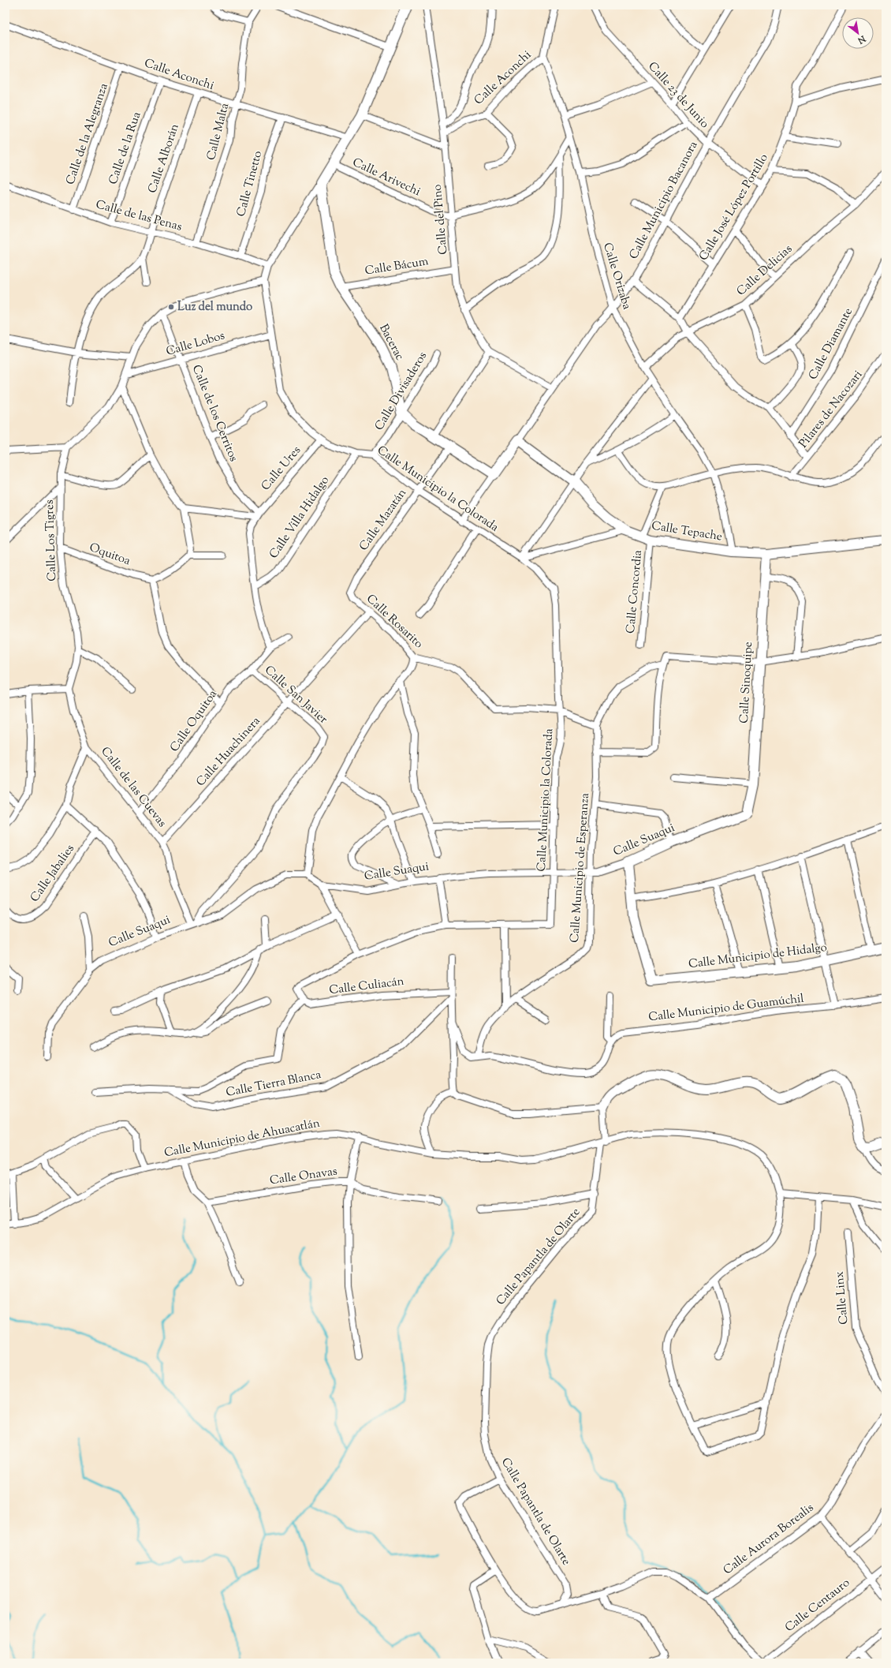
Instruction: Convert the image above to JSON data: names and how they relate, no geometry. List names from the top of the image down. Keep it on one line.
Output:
{"streets":{"street":["Calle Aconchi","Calle 23 de Junio","Calle Malta","Calle de la Alegranza","Calle de la Rua","Calle Alborán","Calle Arivechi","Calle Tinetto","Calle Municipio Bacanora","Calle José López Portillo","Calle de las Penas","Calle del Pino","Calle Bácum","Calle Delicias","Calle Orizaba","Bacerac","Calle Lobos","Calle Diamante","Calle Divisaderos","Pilares de Nacozari","Calle de los Cerritos","Calle Ures","Calle Municipio la Colorada","Calle Villa Hidalgo","Calle Mazatán","Calle Tepache","Calle Los Tigres","Oquitoa","Calle Concordia","Calle Rosarito","Calle Sinoquipe","Calle San Javier","Calle Oquitoa","Calle Huachinera","Calle de las Cuevas","Calle Suaqui","Calle Municipio de Esperanza","Calle Jabalies","Calle Municipio de Hidalgo","Calle Culiacán","Calle Municipio de Guamúchil","Calle Tierra Blanca","Calle Municipio de Ahuacatlán","Calle Onavas","Calle Papantla de Olarte","Calle Linx","Calle Aurora Borealis","Calle Centauro"]},"crossings":[["Calle Aconchi","Calle Malta"],["Calle Aconchi","Calle de la Alegranza"],["Calle Aconchi","Calle de la Rua"],["Calle Aconchi","Calle Alborán"],["Calle Aconchi","Calle Tinetto"],["Calle Aconchi","Calle del Pino"],["Calle Aconchi","Calle Orizaba"],["Calle 23 de Junio","Calle Municipio Bacanora"],["Calle 23 de Junio","Calle José López Portillo"],["Calle Malta","Calle de las Penas"],["Calle de la Alegranza","Calle de las Penas"],["Calle de la Rua","Calle de las Penas"],["Calle Alborán","Calle de las Penas"],["Calle Arivechi","Calle del Pino"],["Calle Arivechi","Calle Orizaba"],["Calle Tinetto","Calle de las Penas"],["Calle Municipio Bacanora","Calle del Pino"],["Calle Municipio Bacanora","Calle Orizaba"],["Calle Municipio Bacanora","Calle Tepache"],["Calle de las Penas","Calle Municipio la Colorada"],["Calle del Pino","Calle Bácum"],["Calle Bácum","Bacerac"],["Calle Delicias","Calle Orizaba"],["Calle Orizaba","Calle Tepache"],["Bacerac","Calle Divisaderos"],["Bacerac","Calle Municipio la Colorada"],["Calle Lobos","Calle de los Cerritos"],["Calle Lobos","Calle Municipio la Colorada"],["Calle Divisaderos","Calle Municipio la Colorada"],["Calle de los Cerritos","Calle Ures"],["Calle Ures","Calle Municipio la Colorada"],["Calle Municipio la Colorada","Calle Villa Hidalgo"],["Calle Municipio la Colorada","Calle Mazatán"],["Calle Municipio la Colorada","Calle Rosarito"],["Calle Municipio la Colorada","Calle Suaqui"],["Calle Mazatán","Calle Rosarito"],["Calle Tepache","Calle Concordia"],["Calle Tepache","Calle Sinoquipe"],["Calle Los Tigres","Oquitoa"],["Calle Los Tigres","Calle de las Cuevas"],["Calle Rosarito","Calle Huachinera"],["Calle Rosarito","Calle Municipio de Esperanza"],["Calle Sinoquipe","Calle Suaqui"],["Calle San Javier","Calle Oquitoa"],["Calle San Javier","Calle Huachinera"],["Calle San Javier","Calle Suaqui"],["Calle Oquitoa","Calle de las Cuevas"],["Calle Huachinera","Calle de las Cuevas"],["Calle Suaqui","Calle Municipio de Esperanza"],["Calle Culiacán","Calle Tierra Blanca"],["Calle Municipio de Ahuacatlán","Calle Papantla de Olarte"]],"places":["Luz del mundo"],"north":"bottom right"}
